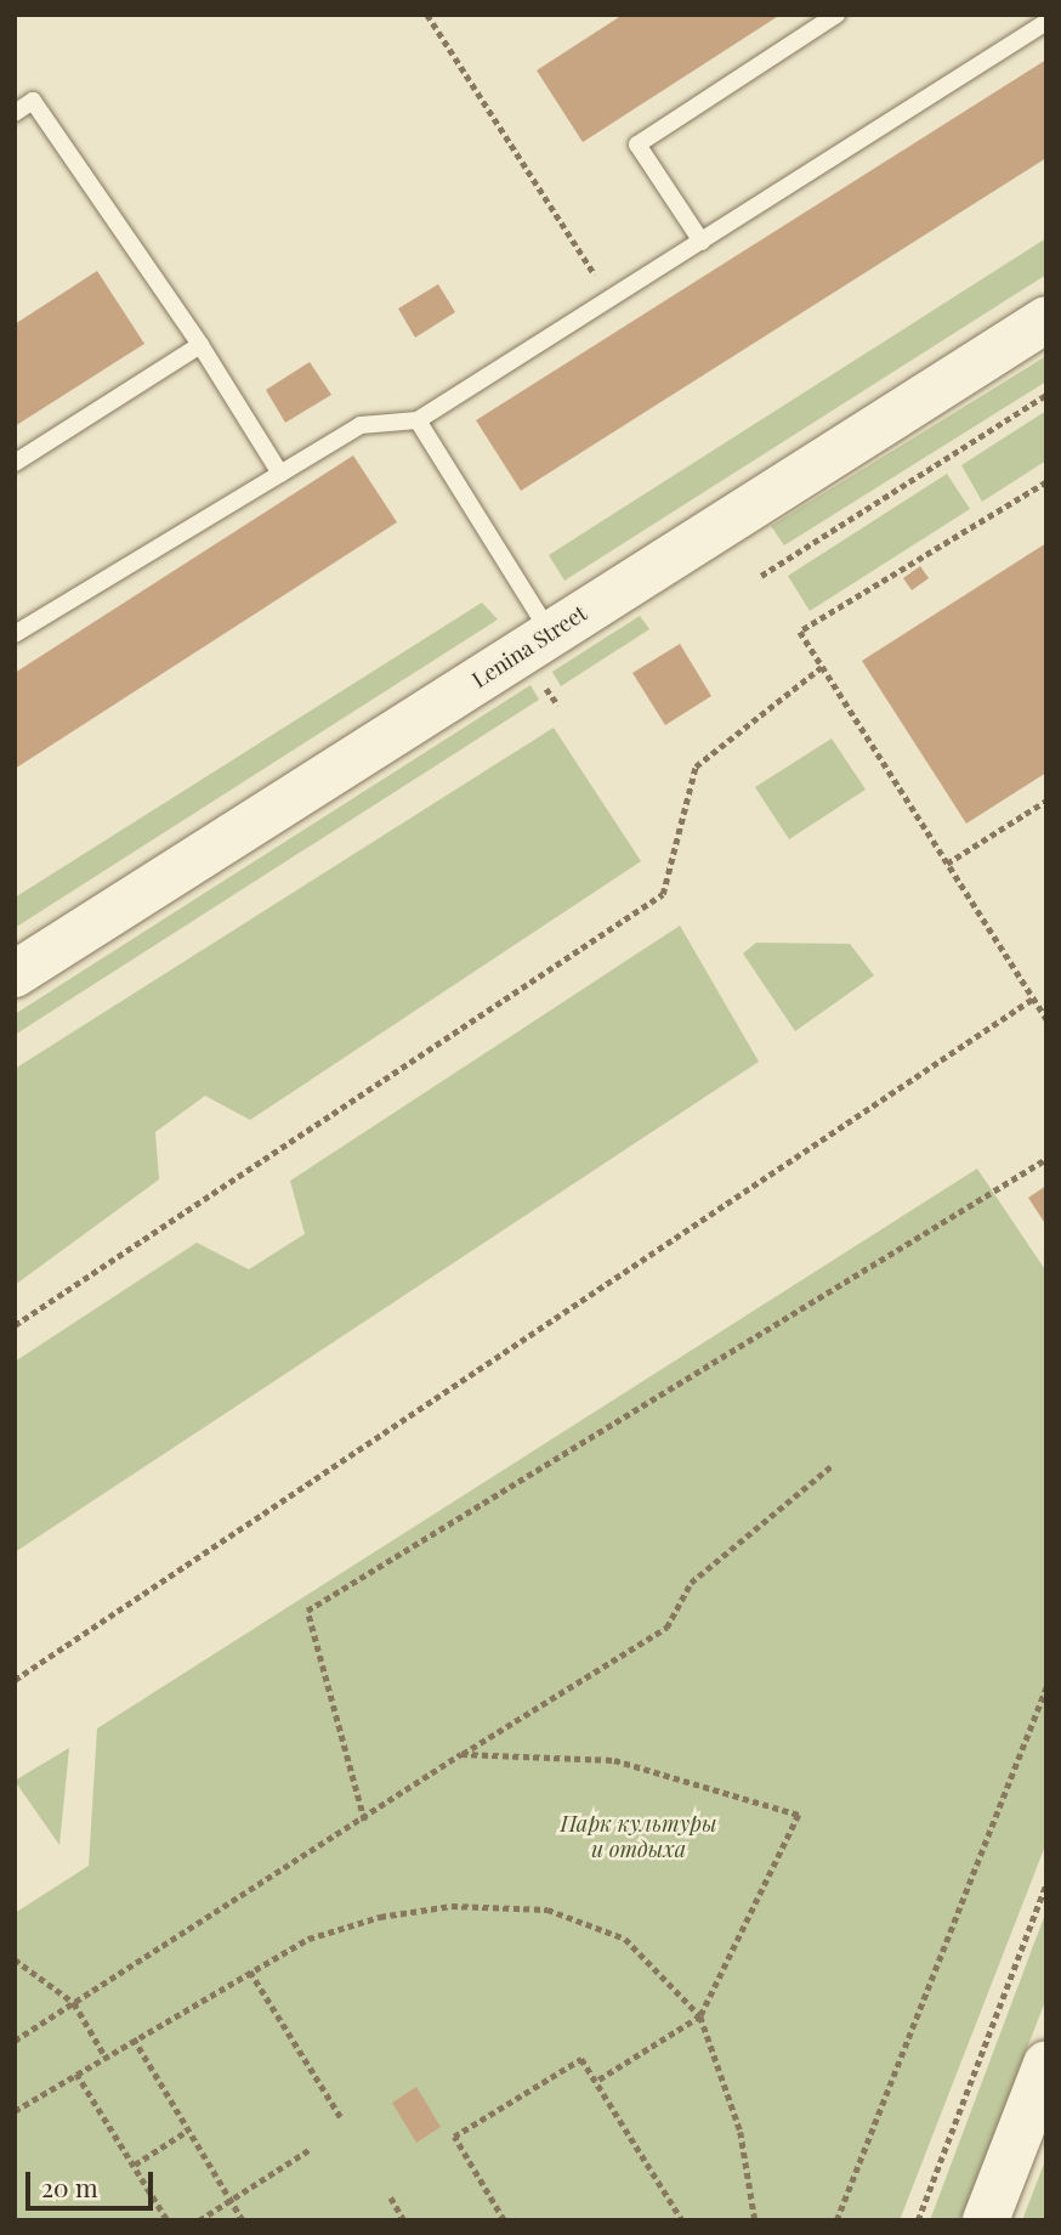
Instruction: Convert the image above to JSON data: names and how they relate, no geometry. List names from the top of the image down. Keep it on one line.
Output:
{"streets":{"street":["Lenina Street"]},"parks":["Парк культуры и отдыха"],"scale_bar":"20 m"}
